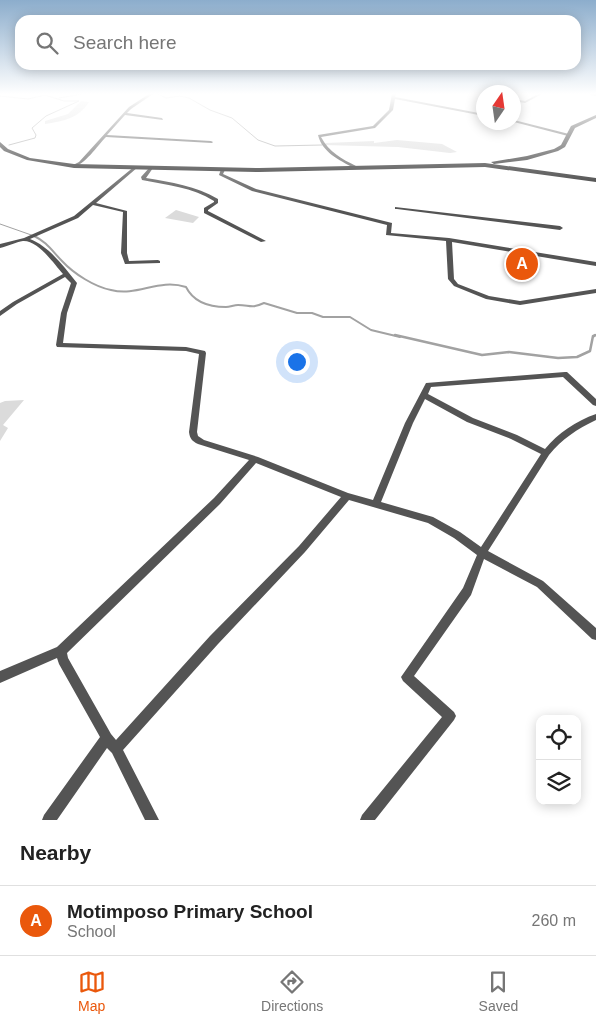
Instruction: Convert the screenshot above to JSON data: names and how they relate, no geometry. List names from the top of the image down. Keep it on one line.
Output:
{"north":"top","page":{"search":"Search here","pins":"A","heading":"Nearby","list":[{"mark":"A","name":"Motimposo Primary School","note":"School","value":"260 m"}],"nav":["Map","Directions","Saved"]}}
